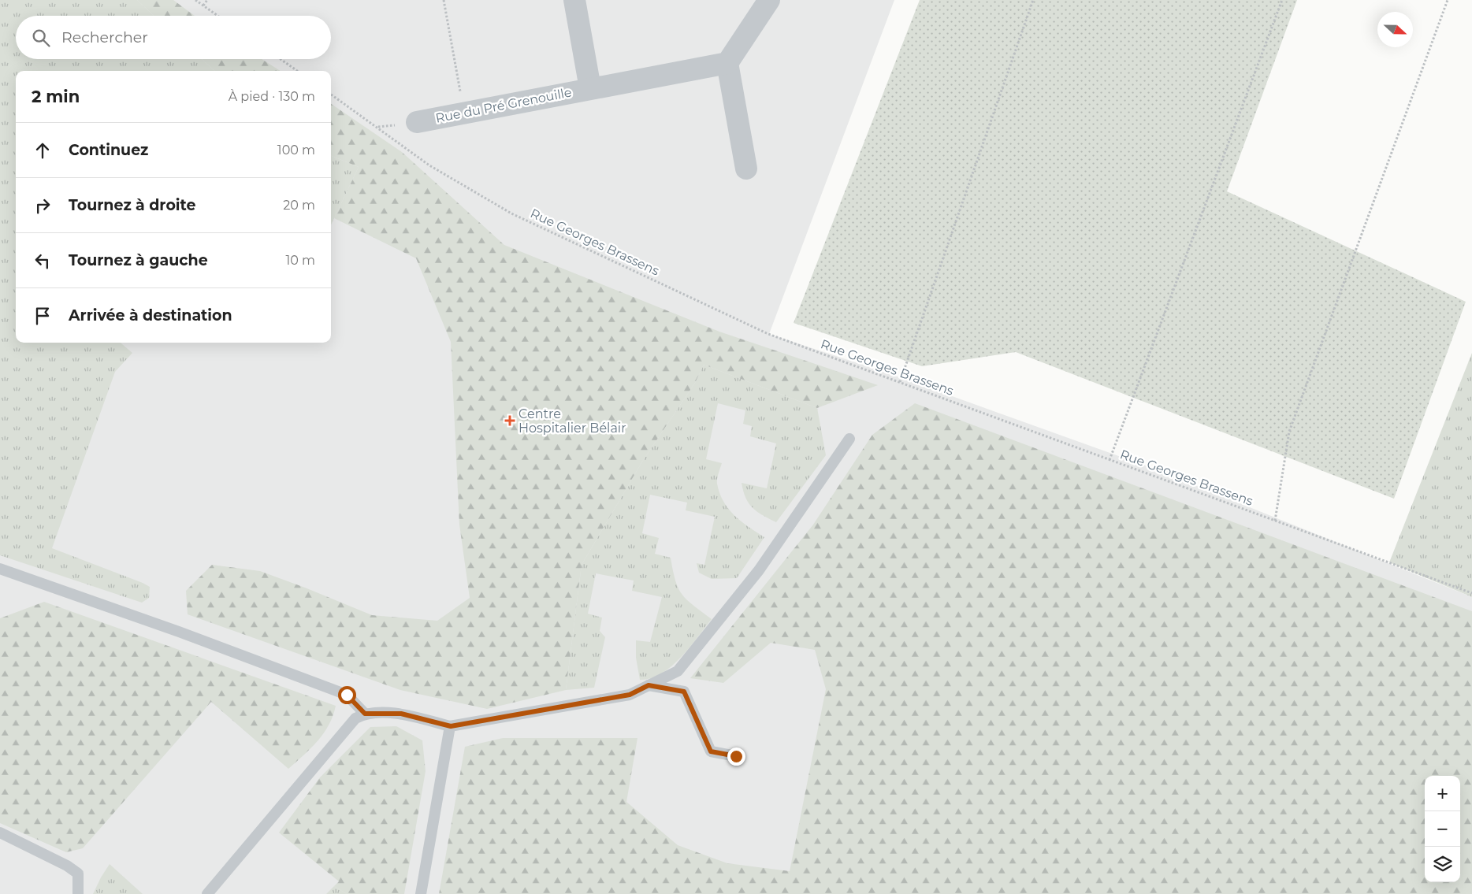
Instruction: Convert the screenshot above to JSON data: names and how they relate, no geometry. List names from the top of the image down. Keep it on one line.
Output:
{"streets":{"street":["Rue du Pré Grenouille"],"path":["Rue Georges Brassens"]},"places":{"health":["Centre Hospitalier Bélair"]},"north":"right","page":{"search":"Rechercher","heading":["2 min","À pied · 130 m"],"list":[["Continuez","100 m"],["Tournez à droite","20 m"],["Tournez à gauche","10 m"],"Arrivée à destination"],"map_buttons":["+","−"]}}
